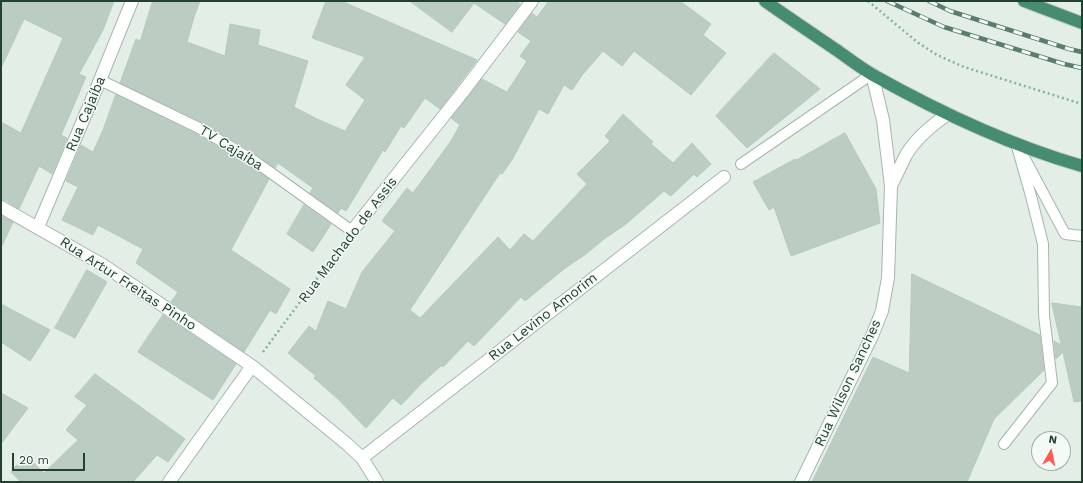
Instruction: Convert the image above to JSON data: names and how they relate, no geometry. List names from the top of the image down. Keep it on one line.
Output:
{"streets":{"street":["Rua Cajaíba","Rua Machado de Assis","Rua Artur Freitas Pinho","Rua Levino Amorim","Rua Wilson Sanches"],"lane":["TV Cajaíba"]},"crossings":[["Rua Cajaíba","TV Cajaíba"],["Rua Cajaíba","Rua Artur Freitas Pinho"],["TV Cajaíba","Rua Machado de Assis"],["Rua Machado de Assis","Rua Artur Freitas Pinho"]],"scale_bar":"20 m","north":"top"}
